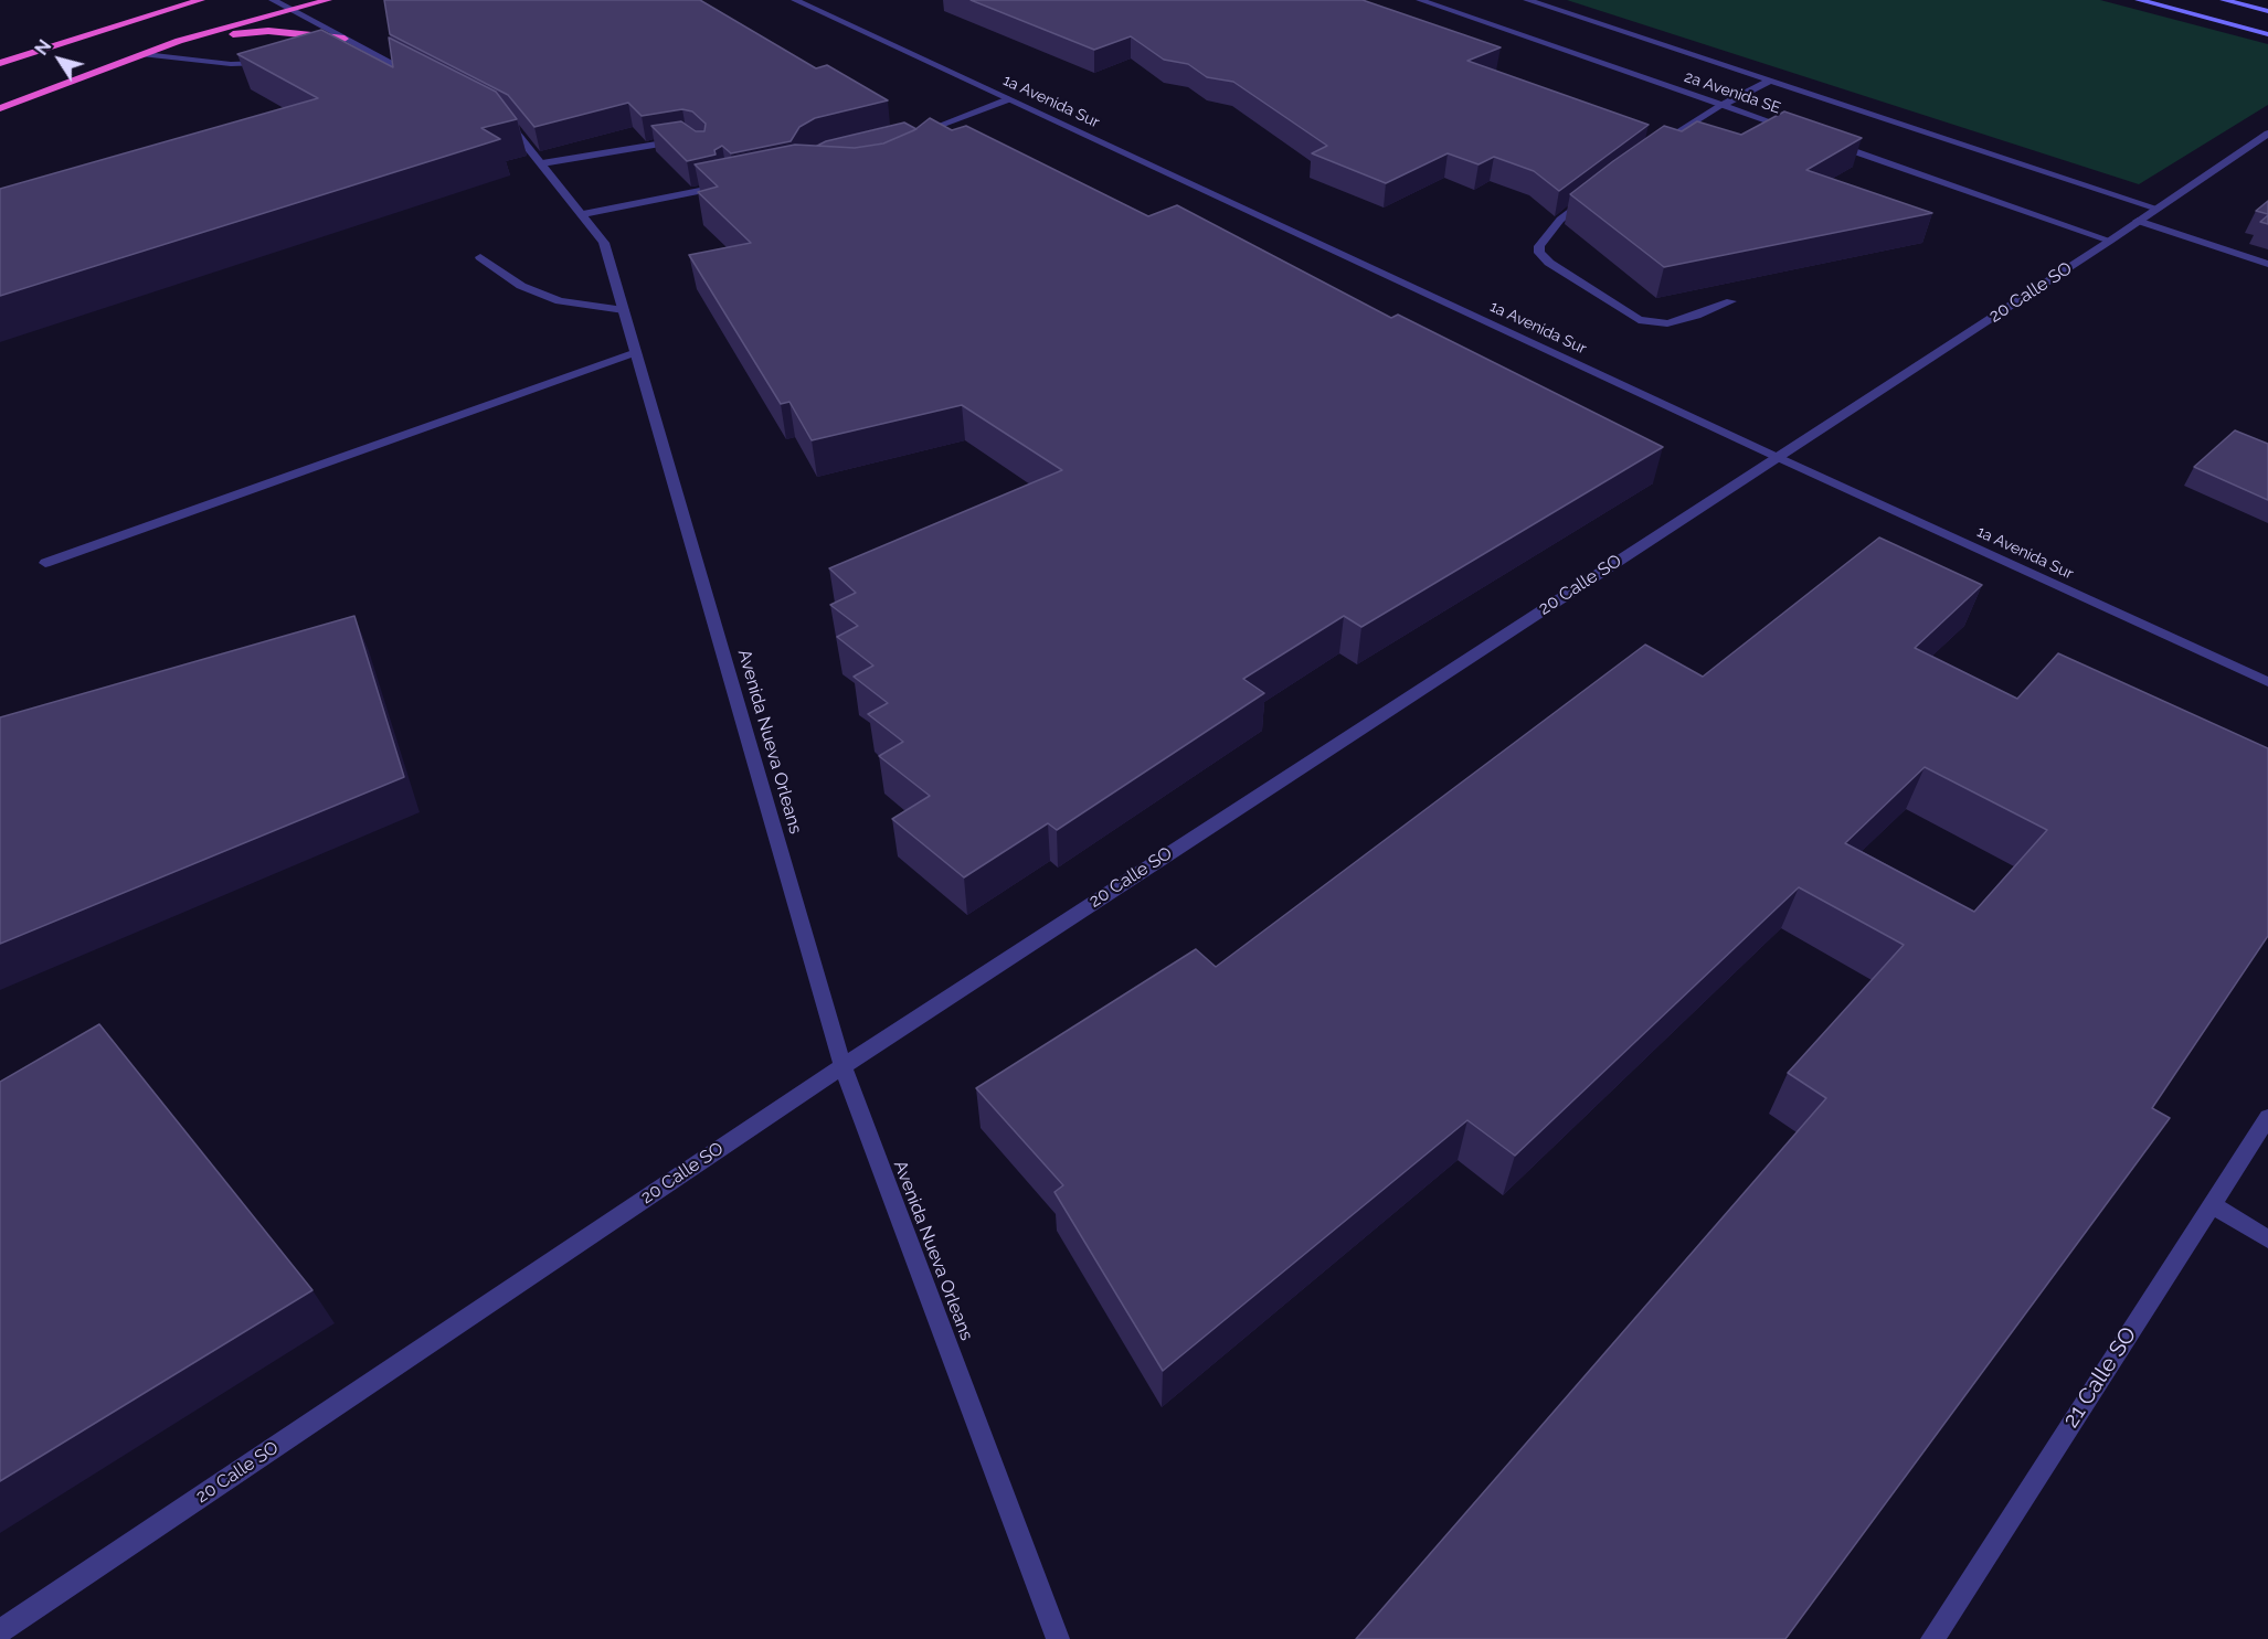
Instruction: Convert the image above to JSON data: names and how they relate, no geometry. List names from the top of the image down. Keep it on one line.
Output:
{"streets":{"street":["2a Avenida SE","1a Avenida Sur","20 Calle SO","Avenida Nueva Orleans","21 Calle SO"]},"crossings":[["2a Avenida SE","20 Calle SO"],["1a Avenida Sur","20 Calle SO"],["20 Calle SO","Avenida Nueva Orleans"]],"north":"top left"}
